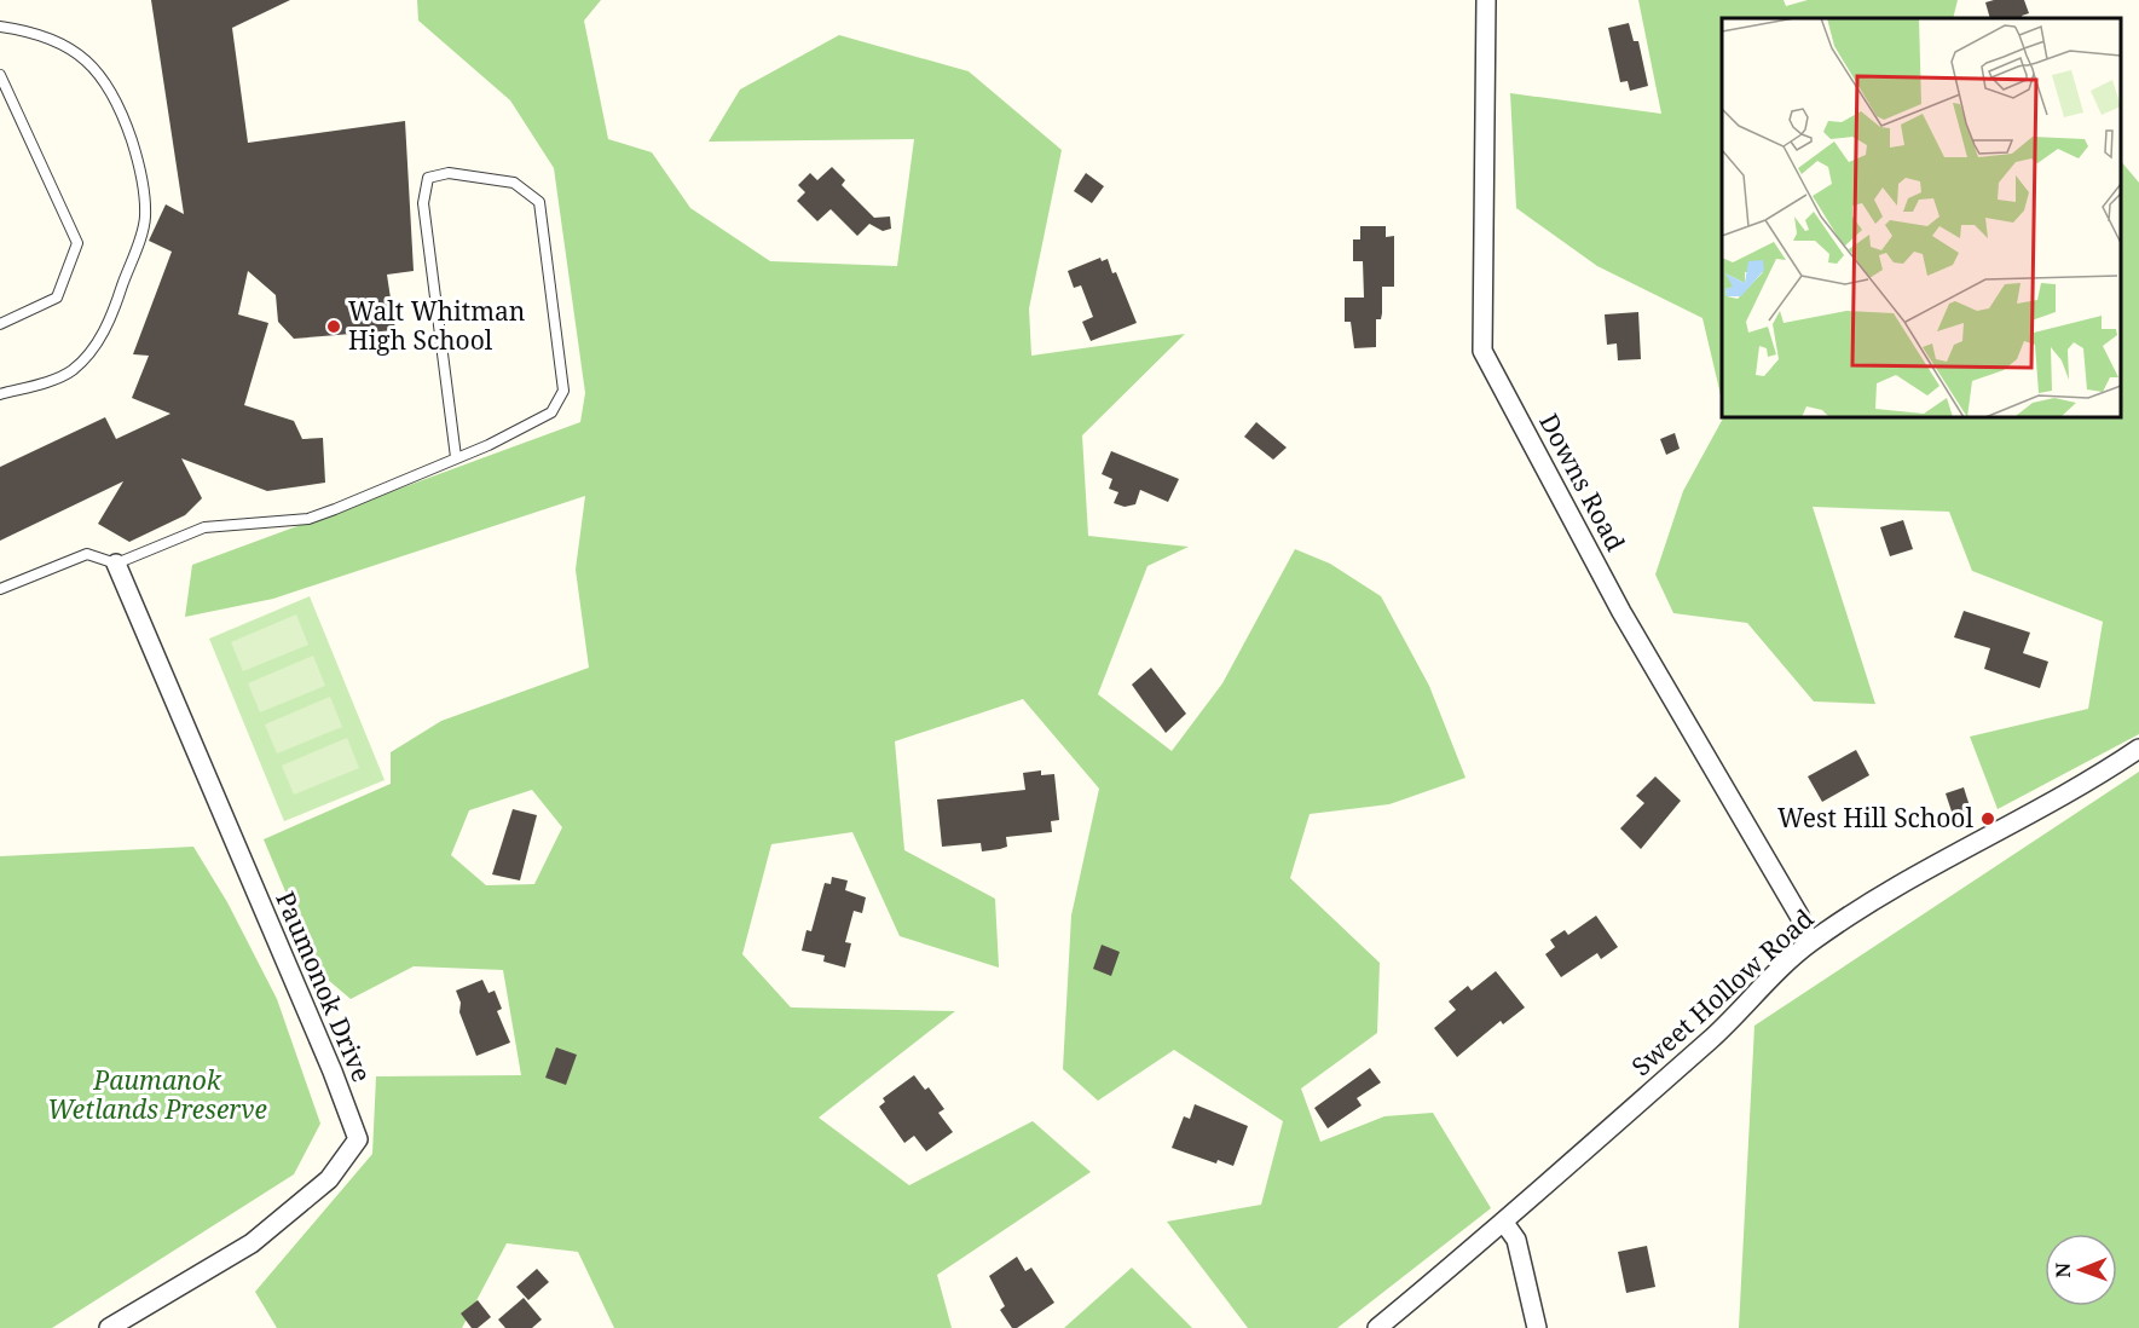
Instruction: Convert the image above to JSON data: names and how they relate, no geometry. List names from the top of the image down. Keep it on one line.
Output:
{"streets":{"street":["Downs Road","Paumonok Drive","Sweet Hollow Road"]},"crossings":[["Downs Road","Sweet Hollow Road"]],"parks":["Paumanok Wetlands Preserve"],"places":["Walt Whitman High School","West Hill School"],"north":"left"}
